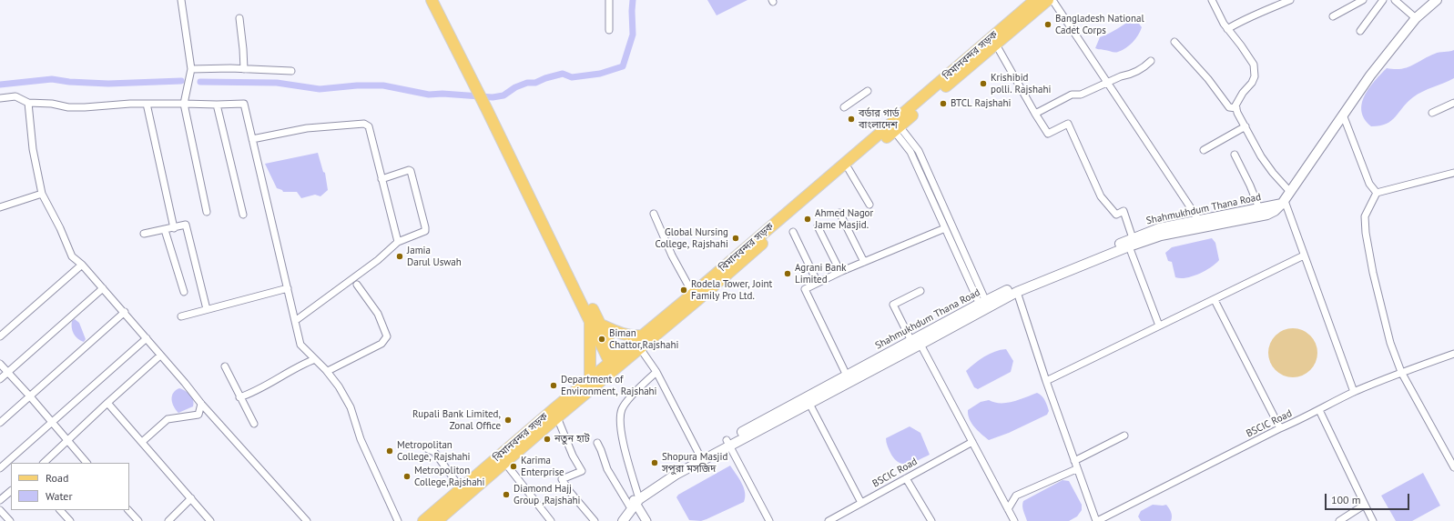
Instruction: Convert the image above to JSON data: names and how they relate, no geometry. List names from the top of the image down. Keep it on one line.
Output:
{"streets":{"main road":["বিমানবন্দর সড়ক","Shahmukhdum Thana Road"],"street":["BSCIC Road"]},"crossings":[["Shahmukhdum Thana Road","BSCIC Road"]],"places":["Bangladesh National Cadet Corps","Krishibid polli. Rajshahi","BTCL Rajshahi","বর্ডার গার্ড বাংলাদেশ","Ahmed Nagor Jame Masjid.","Global Nursing College, Rajshahi","Jamia Darul Uswah","Agrani Bank Limited","Rodela Tower, Joint Family Pro Ltd.","Biman Chattor,Rajshahi","Department of Environment, Rajshahi","Rupali Bank Limited, Zonal Office","নতুন হাট","Metropolitan College, Rajshahi","Shopura Masjid সপুরা মসজিদ","Karima Enterprise","Metropoliton College,Rajshahi","Diamond Hajj Group ,Rajshahi"],"legend":["Road","Water"],"scale_bar":"100 m"}
